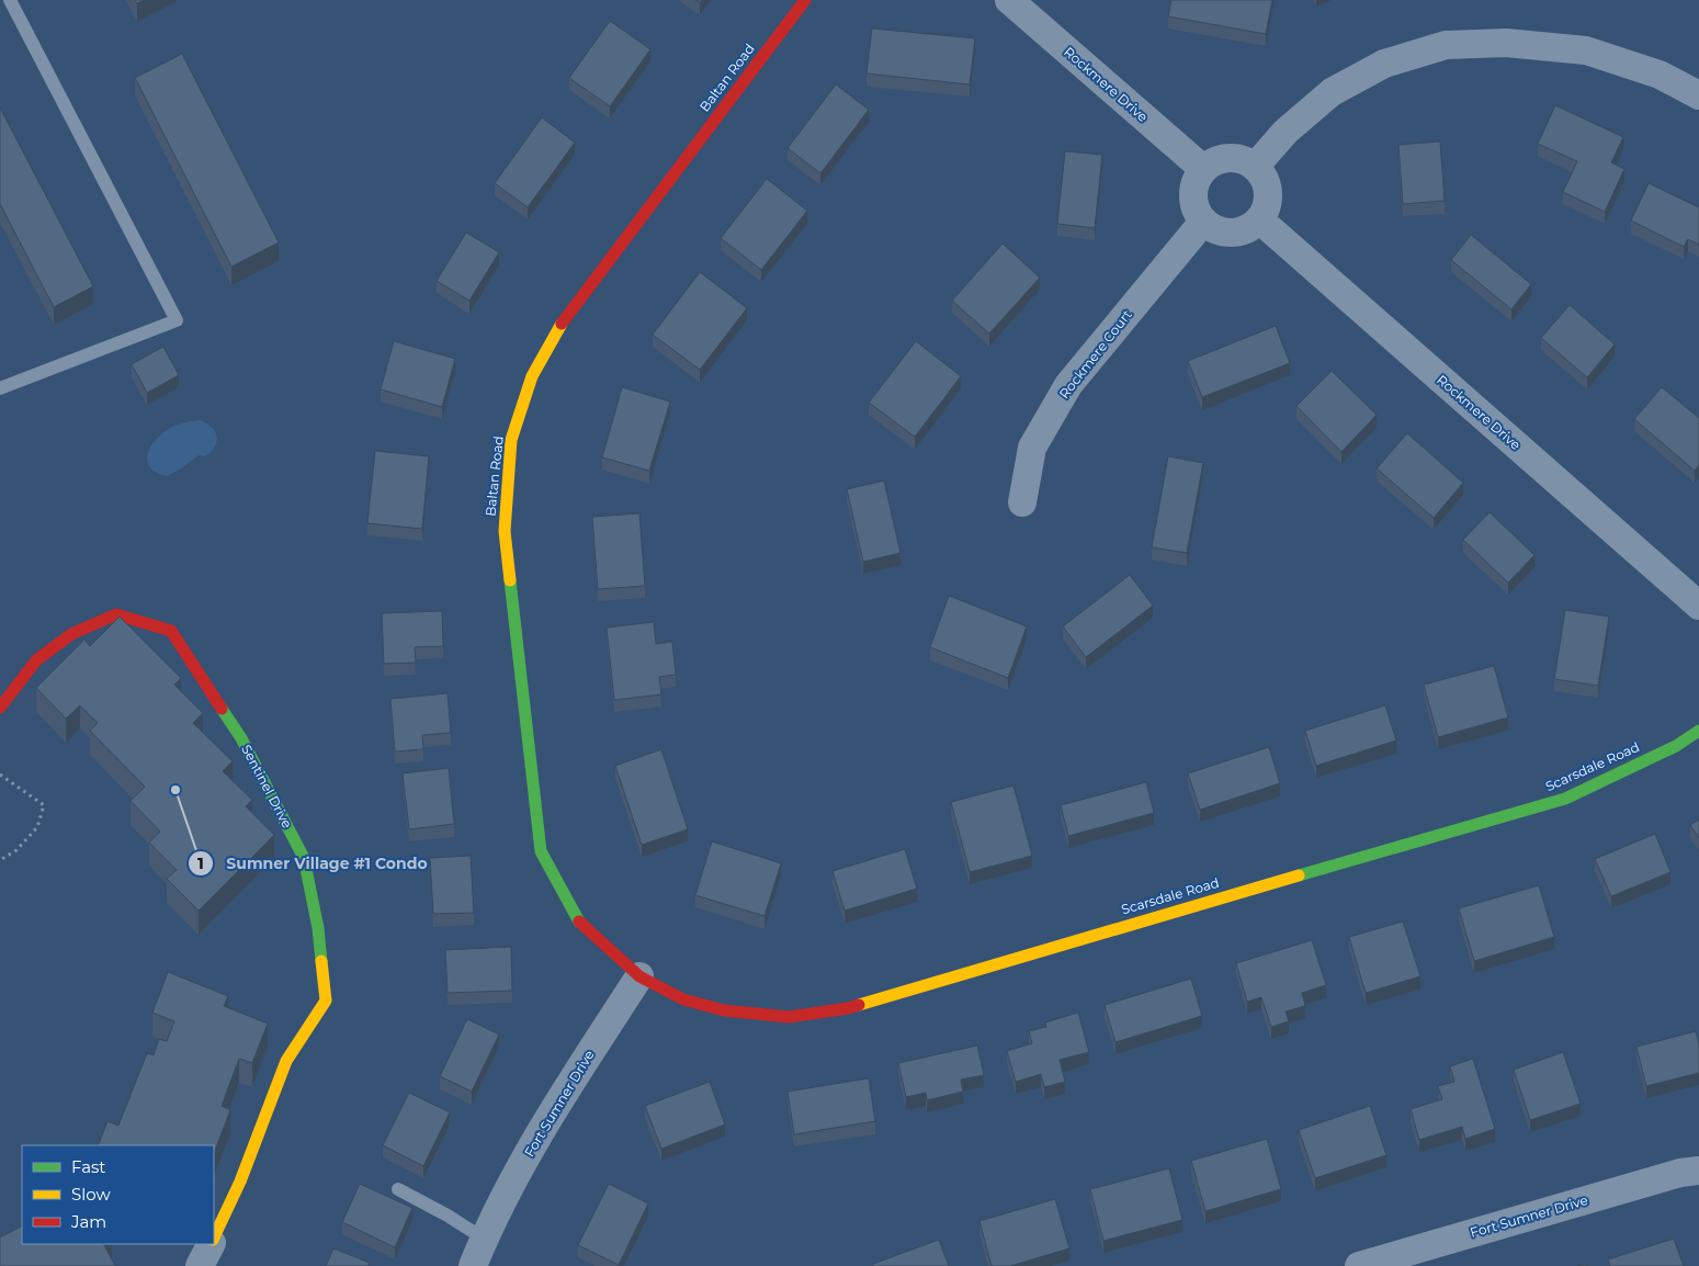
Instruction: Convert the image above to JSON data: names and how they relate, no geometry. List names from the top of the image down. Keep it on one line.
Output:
{"streets":{"street":["Baltan Road","Rockmere Drive","Rockmere Court","Scarsdale Road","Sentinel Drive","Fort Sumner Drive"]},"crossings":[["Baltan Road","Scarsdale Road"],["Baltan Road","Fort Sumner Drive"],["Rockmere Drive","Rockmere Court"],["Scarsdale Road","Fort Sumner Drive"]],"places":["Sumner Village #1 Condo"],"legend":["Fast","Slow","Jam"]}
